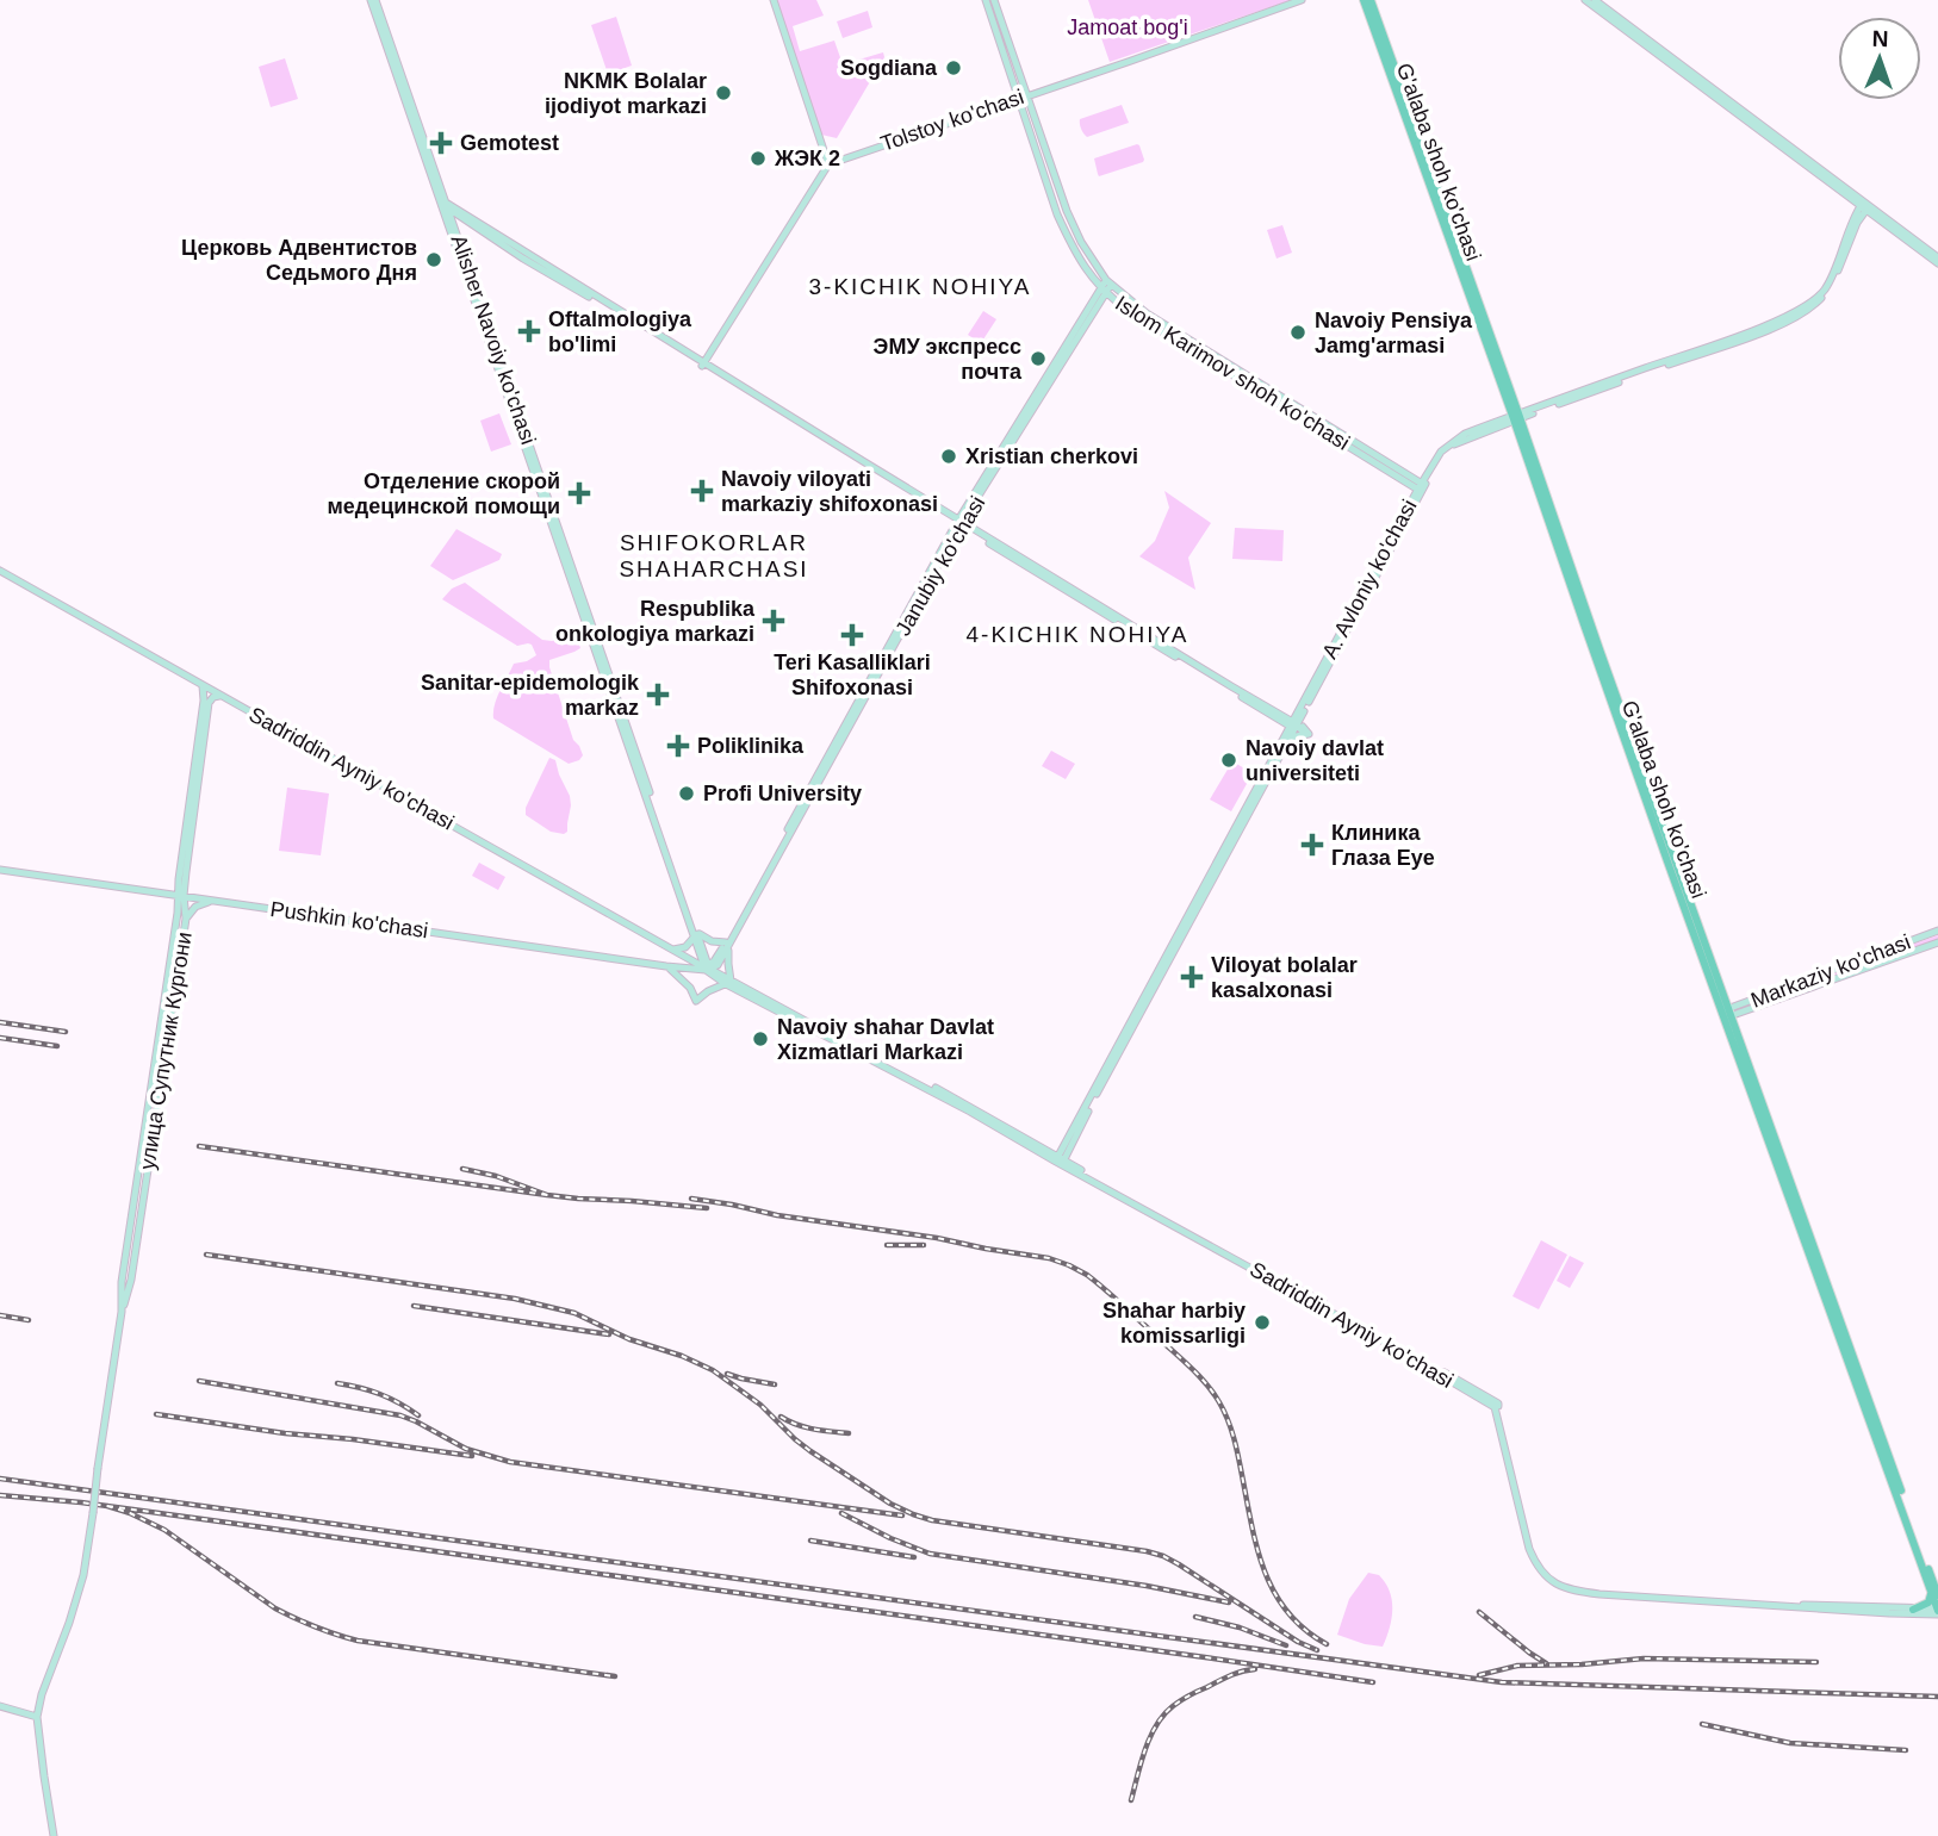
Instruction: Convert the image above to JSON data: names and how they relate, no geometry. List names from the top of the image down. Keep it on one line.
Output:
{"streets":{"main road":["Tolstoy ko'chasi","G'alaba shoh ko'chasi","Alisher Navoiy ko'chasi","Islom Karimov shoh ko'chasi","Janubiy ko'chasi","A. Avloniy ko'chasi","Sadriddin Ayniy ko'chasi","Pushkin ko'chasi","Markaziy ko'chasi","улица Супутник Кургони"]},"crossings":[["Tolstoy ko'chasi","Islom Karimov shoh ko'chasi"],["G'alaba shoh ko'chasi","A. Avloniy ko'chasi"],["G'alaba shoh ko'chasi","Markaziy ko'chasi"],["Alisher Navoiy ko'chasi","Janubiy ko'chasi"],["Alisher Navoiy ko'chasi","Sadriddin Ayniy ko'chasi"],["Alisher Navoiy ko'chasi","Pushkin ko'chasi"],["Islom Karimov shoh ko'chasi","Janubiy ko'chasi"],["Islom Karimov shoh ko'chasi","A. Avloniy ko'chasi"],["Janubiy ko'chasi","Sadriddin Ayniy ko'chasi"],["Janubiy ko'chasi","Pushkin ko'chasi"],["A. Avloniy ko'chasi","Sadriddin Ayniy ko'chasi"],["Sadriddin Ayniy ko'chasi","Pushkin ko'chasi"],["Pushkin ko'chasi","улица Супутник Кургони"]],"districts":["3-KICHIK NOHIYA","SHIFOKORLAR SHAHARCHASI","4-KICHIK NOHIYA"],"parks":["Jamoat bog'i"],"places":{"other":["Sogdiana","NKMK Bolalar ijodiyot markazi","ЖЭК 2","Церковь Адвентистов Седьмого Дня","Navoiy Pensiya Jamg'armasi","ЭМУ экспресс почта","Xristian cherkovi","Navoiy davlat universiteti","Profi University","Navoiy shahar Davlat Xizmatlari Markazi","Shahar harbiy komissarligi"],"health":["Gemotest","Oftalmologiya bo'limi","Navoiy viloyati markaziy shifoxonasi","Отделение скорой медецинской помощи","Respublika onkologiya markazi","Teri Kasalliklari Shifoxonasi","Sanitar-epidemologik markaz","Poliklinika","Клиника Глаза Eye","Viloyat bolalar kasalxonasi"]},"north":"top"}
